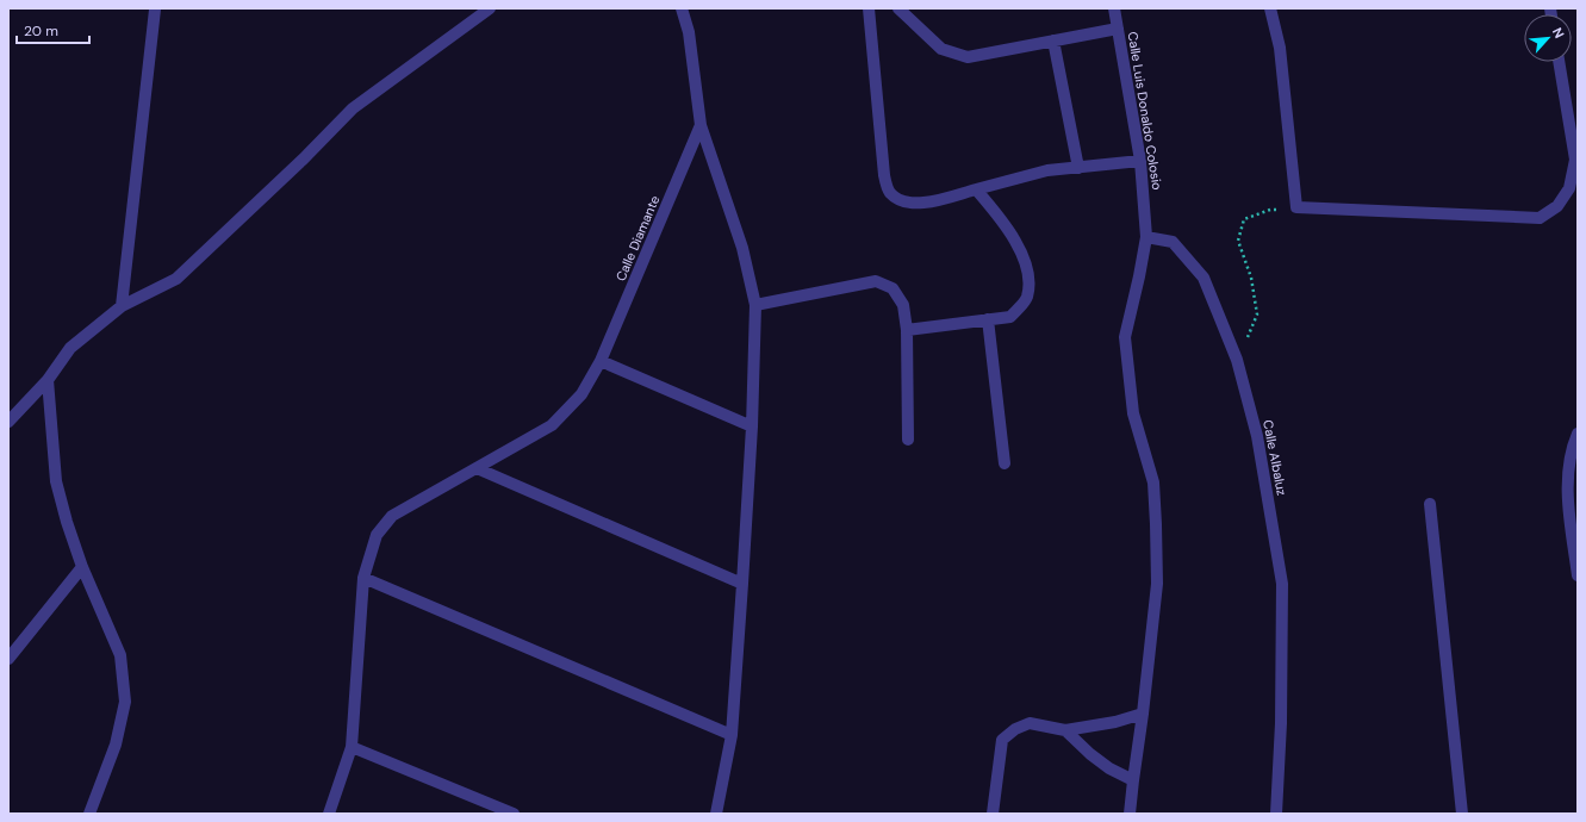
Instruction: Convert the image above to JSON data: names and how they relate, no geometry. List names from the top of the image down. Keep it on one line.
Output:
{"streets":{"street":["Calle Luis Donaldo Colosio","Calle Diamante","Calle Albaluz"]},"crossings":[["Calle Luis Donaldo Colosio","Calle Albaluz"]],"scale_bar":"20 m","north":"top right"}
